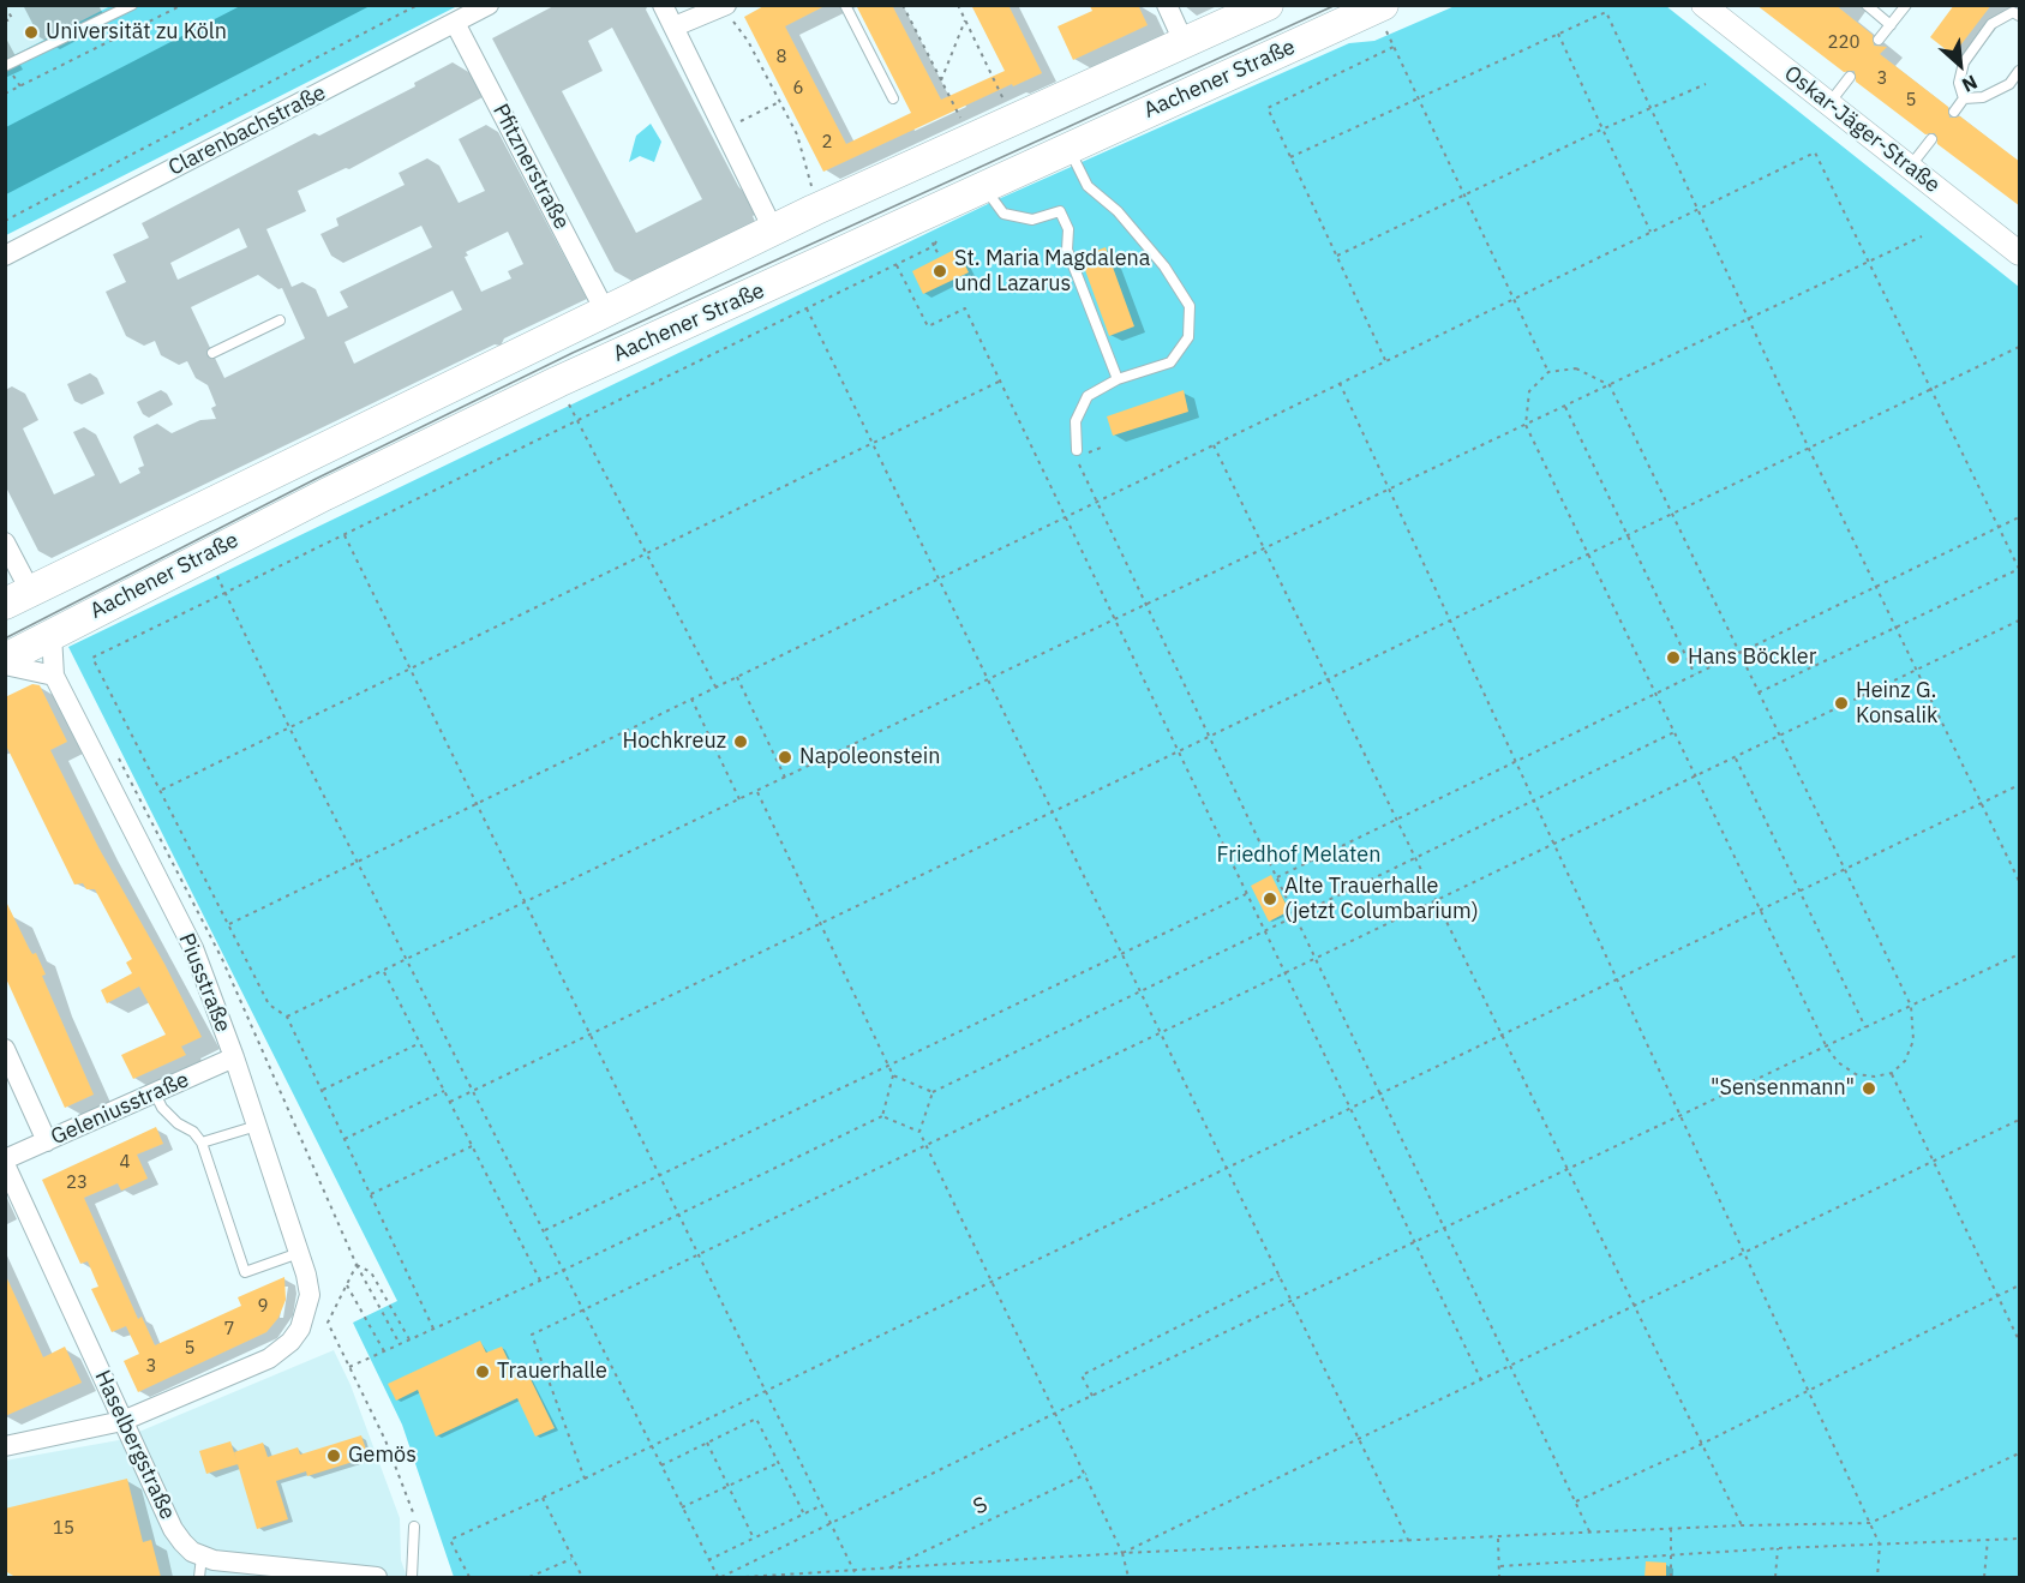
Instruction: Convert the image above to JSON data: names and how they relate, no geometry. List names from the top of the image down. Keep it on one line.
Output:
{"streets":{"main road":["Aachener Straße"],"street":["Oskar-Jäger-Straße","Clarenbachstraße","Pfitznerstraße","Piusstraße","Geleniusstraße","Haselbergstraße"],"path":["S"]},"crossings":[["Aachener Straße","Pfitznerstraße"],["Aachener Straße","Piusstraße"],["Clarenbachstraße","Pfitznerstraße"],["Piusstraße","Geleniusstraße"],["Piusstraße","Haselbergstraße"],["Geleniusstraße","Haselbergstraße"]],"parks":["Friedhof Melaten"],"places":["Universität zu Köln","St. Maria Magdalena und Lazarus","Hans Böckler","Heinz G. Konsalik","Hochkreuz","Napoleonstein","Alte Trauerhalle (jetzt Columbarium)","\"Sensenmann\"","Trauerhalle","Gemös"],"house_numbers":["220","8","3","6","5","2","4","23","9","7","5","3","15"],"north":"bottom right"}
